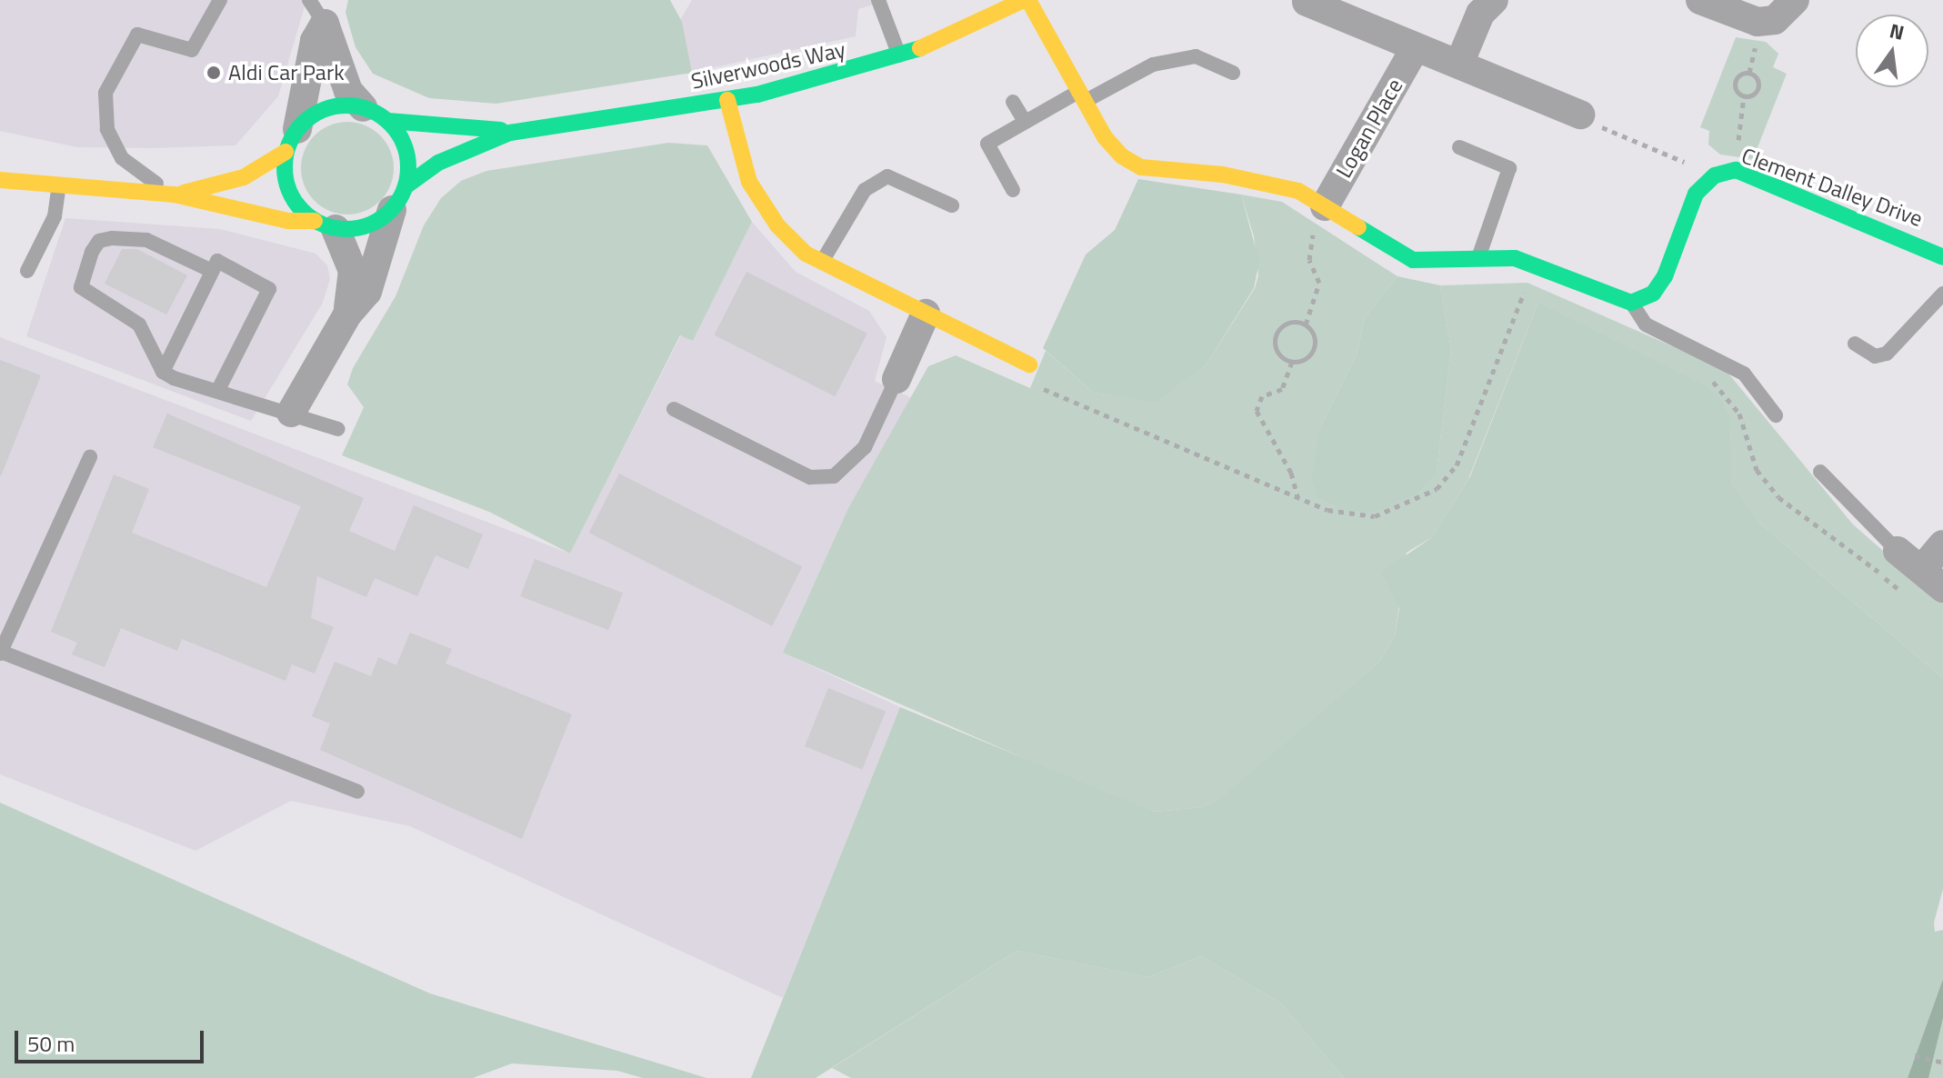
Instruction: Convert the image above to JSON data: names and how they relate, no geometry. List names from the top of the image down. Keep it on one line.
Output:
{"streets":{"street":["Silverwoods Way","Logan Place","Clement Dalley Drive"]},"places":["Aldi Car Park"],"scale_bar":"50 m","north":"top"}
